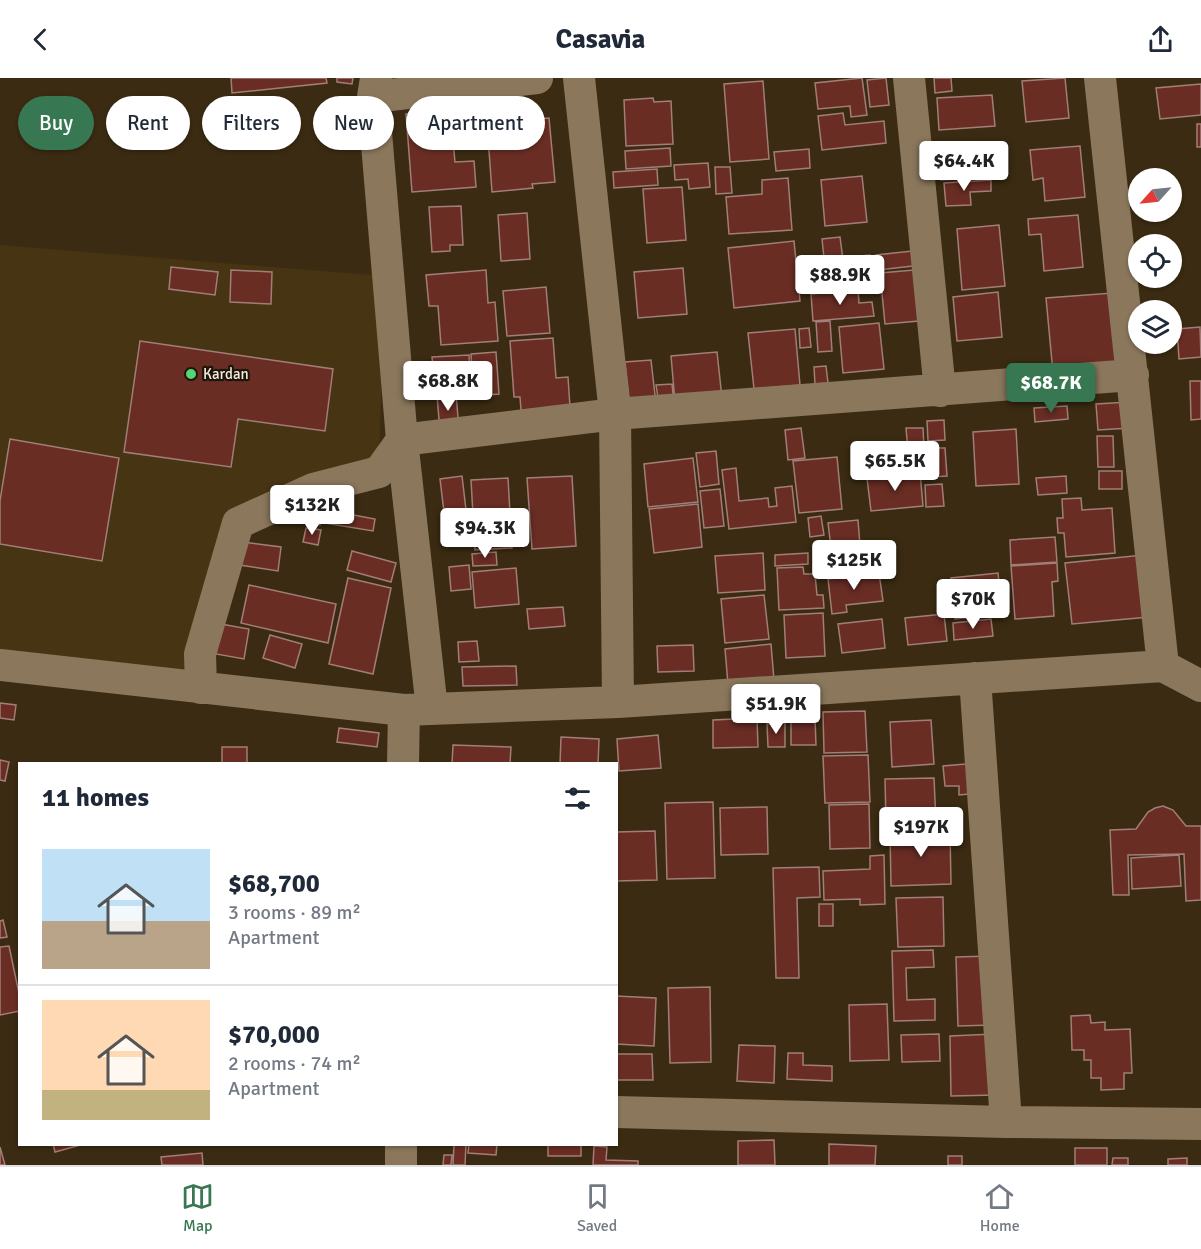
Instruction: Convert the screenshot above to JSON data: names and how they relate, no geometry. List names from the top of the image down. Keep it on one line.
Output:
{"places":["Kardan"],"north":"bottom left","page":{"header":"Casavia","chip":["Buy","Rent","Filters","New","Apartment"],"price":["$64.4K","$88.9K","$68.8K","$68.7K","$65.5K","$132K","$94.3K","$125K","$70K","$51.9K","$197K"],"heading":"11 homes","list":[{"name":"$68,700","note":"3 rooms · 89 m² · Apartment"},{"name":"$70,000","note":"2 rooms · 74 m² · Apartment"}],"tabs":["Map","Saved","Home"]}}
